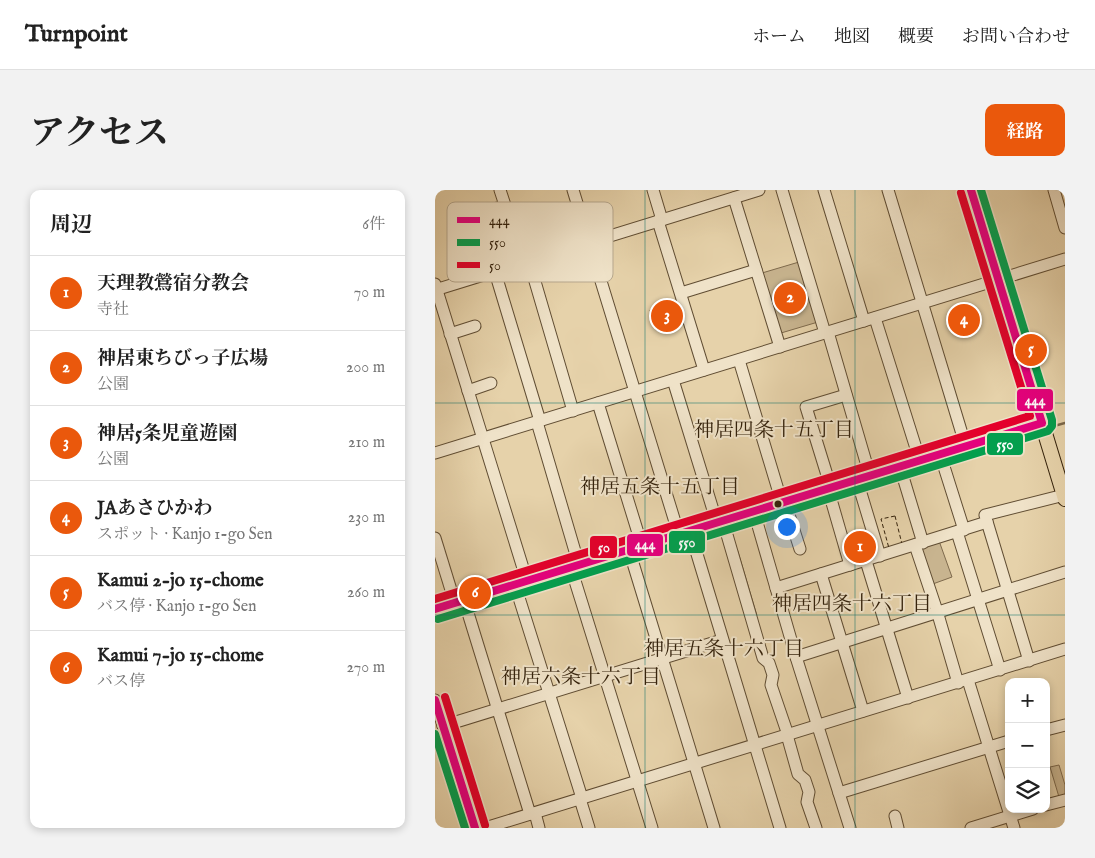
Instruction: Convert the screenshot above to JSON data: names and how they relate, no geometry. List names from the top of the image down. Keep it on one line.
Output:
{"districts":["神居四条十五丁目","神居五条十五丁目","神居四条十六丁目","神居五条十六丁目","神居六条十六丁目"],"lines":["transit line 444","transit line 550","transit line 50"],"legend":["444","550","50"],"page":{"header":"Turnpoint","nav":["ホーム","地図","概要","お問い合わせ"],"title":"アクセス","buttons":"経路","heading":["周辺","6件"],"list":[{"mark":"1","name":"天理教鶯宿分教会","note":"寺社","value":"70 m"},{"mark":"2","name":"神居東ちびっ子広場","note":"公園","value":"200 m"},{"mark":"3","name":"神居5条児童遊園","note":"公園","value":"210 m"},{"mark":"4","name":"JAあさひかわ","note":"スポット · Kanjo 1-go Sen","value":"230 m"},{"mark":"5","name":"Kamui 2-jo 15-chome","note":"バス停 · Kanjo 1-go Sen","value":"260 m"},{"mark":"6","name":"Kamui 7-jo 15-chome","note":"バス停","value":"270 m"}],"pins":["2","3","4","5","1","6"],"map_buttons":["+","−"]}}
